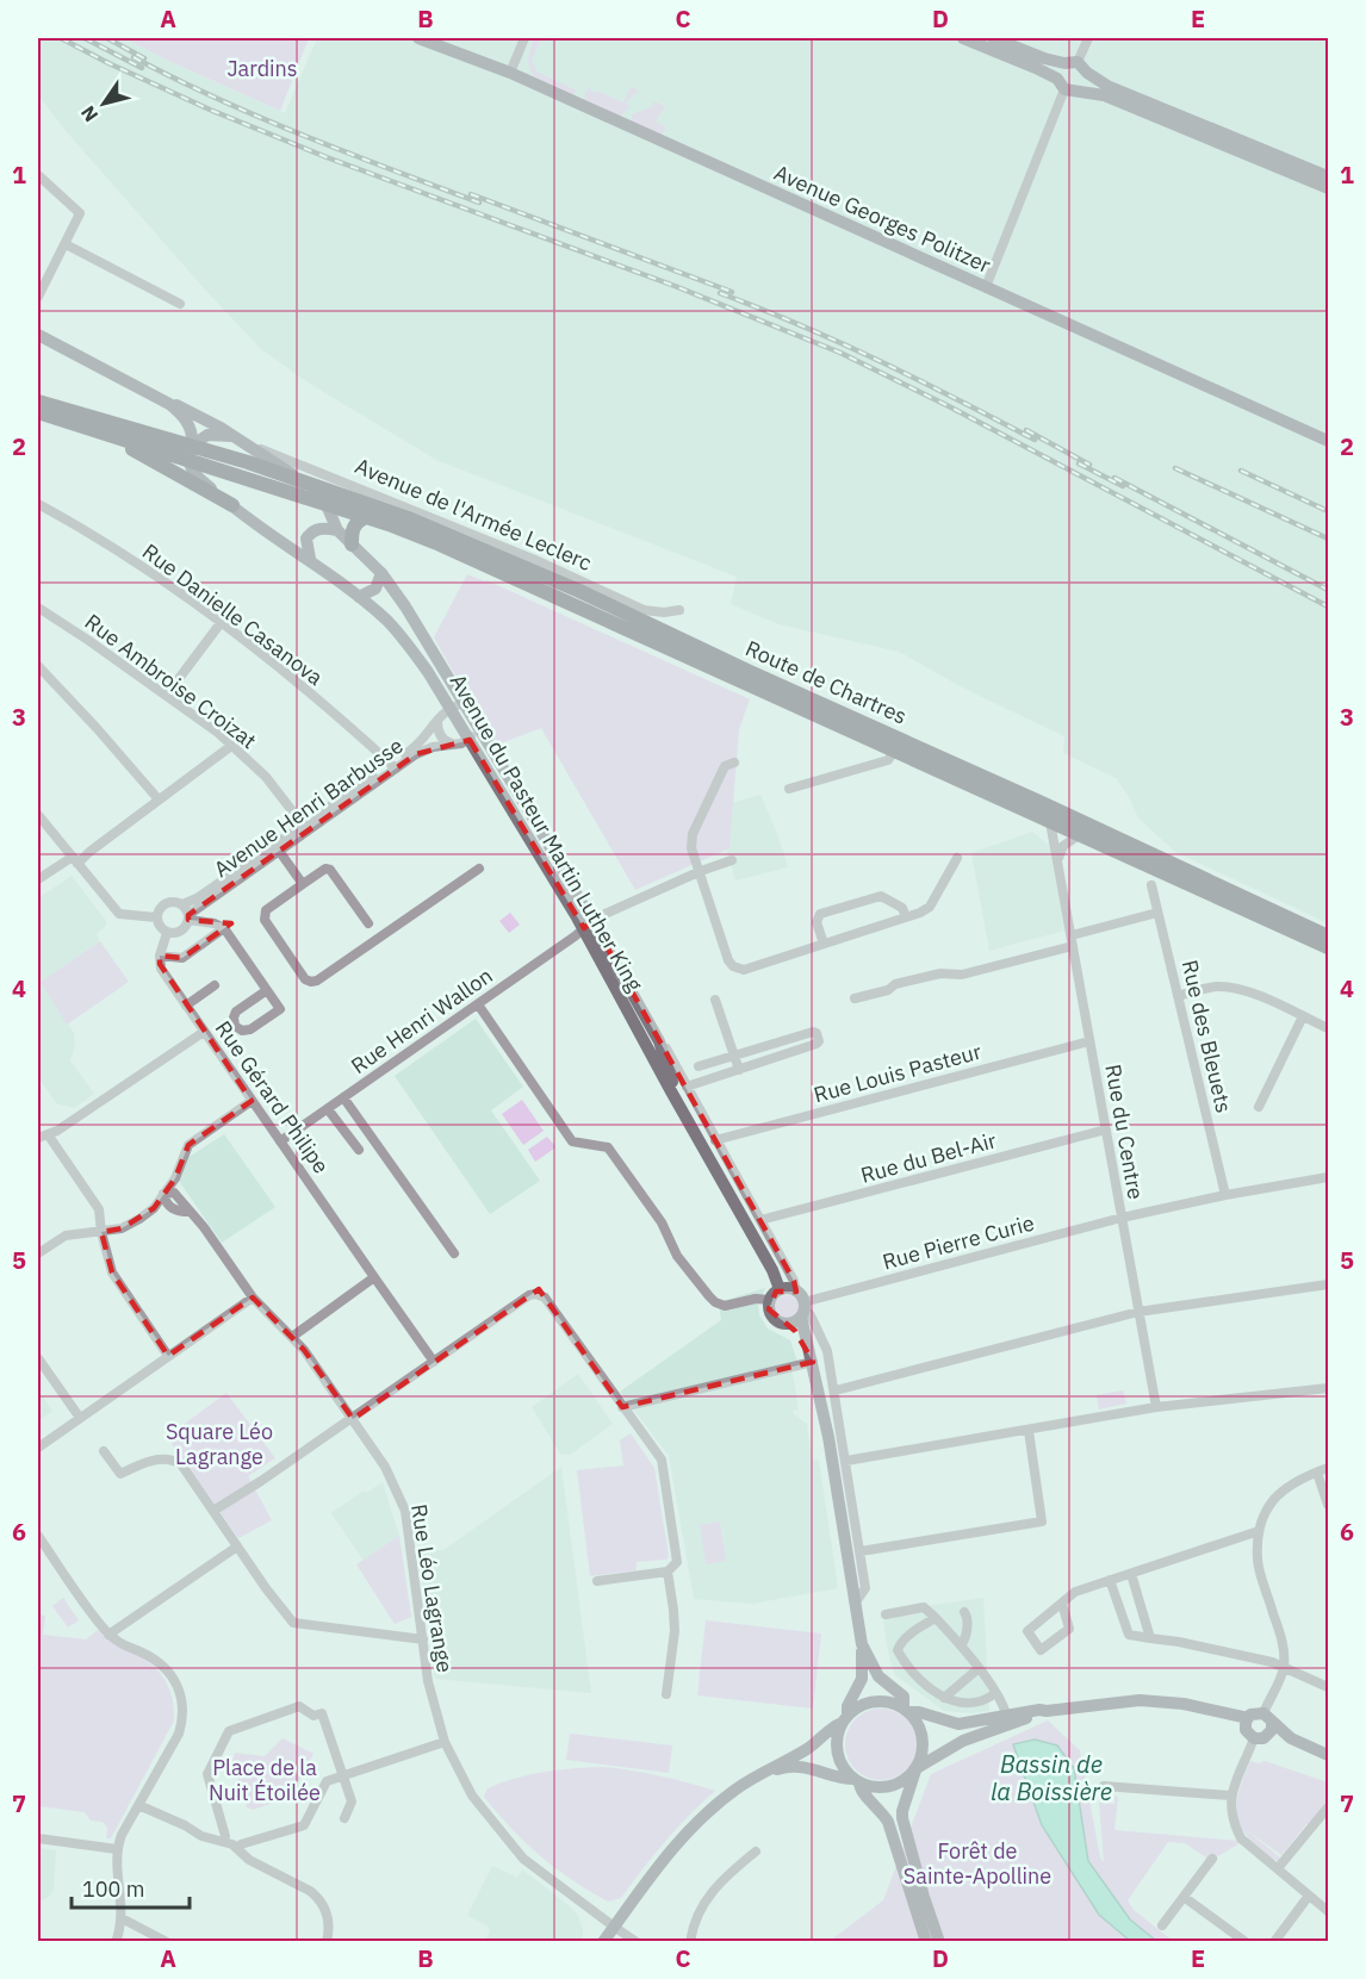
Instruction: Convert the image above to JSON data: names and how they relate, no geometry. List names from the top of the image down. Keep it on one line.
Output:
{"streets":{"main road":["Route de Chartres"],"street":["Avenue Georges Politzer","Avenue de l'Armée Leclerc","Rue Danielle Casanova","Rue Ambroise Croizat","Avenue Henri Barbusse","Avenue du Pasteur Martin Luther King","Rue Henri Wallon","Rue des Bleuets","Rue Louis Pasteur","Rue Gérard Philipe","Rue du Centre","Rue du Bel-Air","Rue Pierre Curie","Rue Léo Lagrange"]},"crossings":[["Avenue de l'Armée Leclerc","Route de Chartres"],["Avenue de l'Armée Leclerc","Avenue du Pasteur Martin Luther King"],["Rue Danielle Casanova","Avenue Henri Barbusse"],["Rue Ambroise Croizat","Avenue Henri Barbusse"],["Route de Chartres","Avenue du Pasteur Martin Luther King"],["Route de Chartres","Rue du Centre"],["Avenue Henri Barbusse","Avenue du Pasteur Martin Luther King"],["Avenue du Pasteur Martin Luther King","Rue Henri Wallon"],["Avenue du Pasteur Martin Luther King","Rue Louis Pasteur"],["Avenue du Pasteur Martin Luther King","Rue du Bel-Air"],["Avenue du Pasteur Martin Luther King","Rue Pierre Curie"],["Rue Henri Wallon","Rue Gérard Philipe"],["Rue des Bleuets","Rue Pierre Curie"],["Rue Louis Pasteur","Rue du Centre"],["Rue du Centre","Rue du Bel-Air"],["Rue du Centre","Rue Pierre Curie"]],"water":["Bassin de la Boissière"],"parks":["Jardins","Square Léo Lagrange","Place de la Nuit Étoilée","Forêt de Sainte-Apolline"],"scale_bar":"100 m","north":"bottom left","grid":{"columns":["A","B","C","D","E"],"rows":["1","2","3","4","5","6","7"]}}
